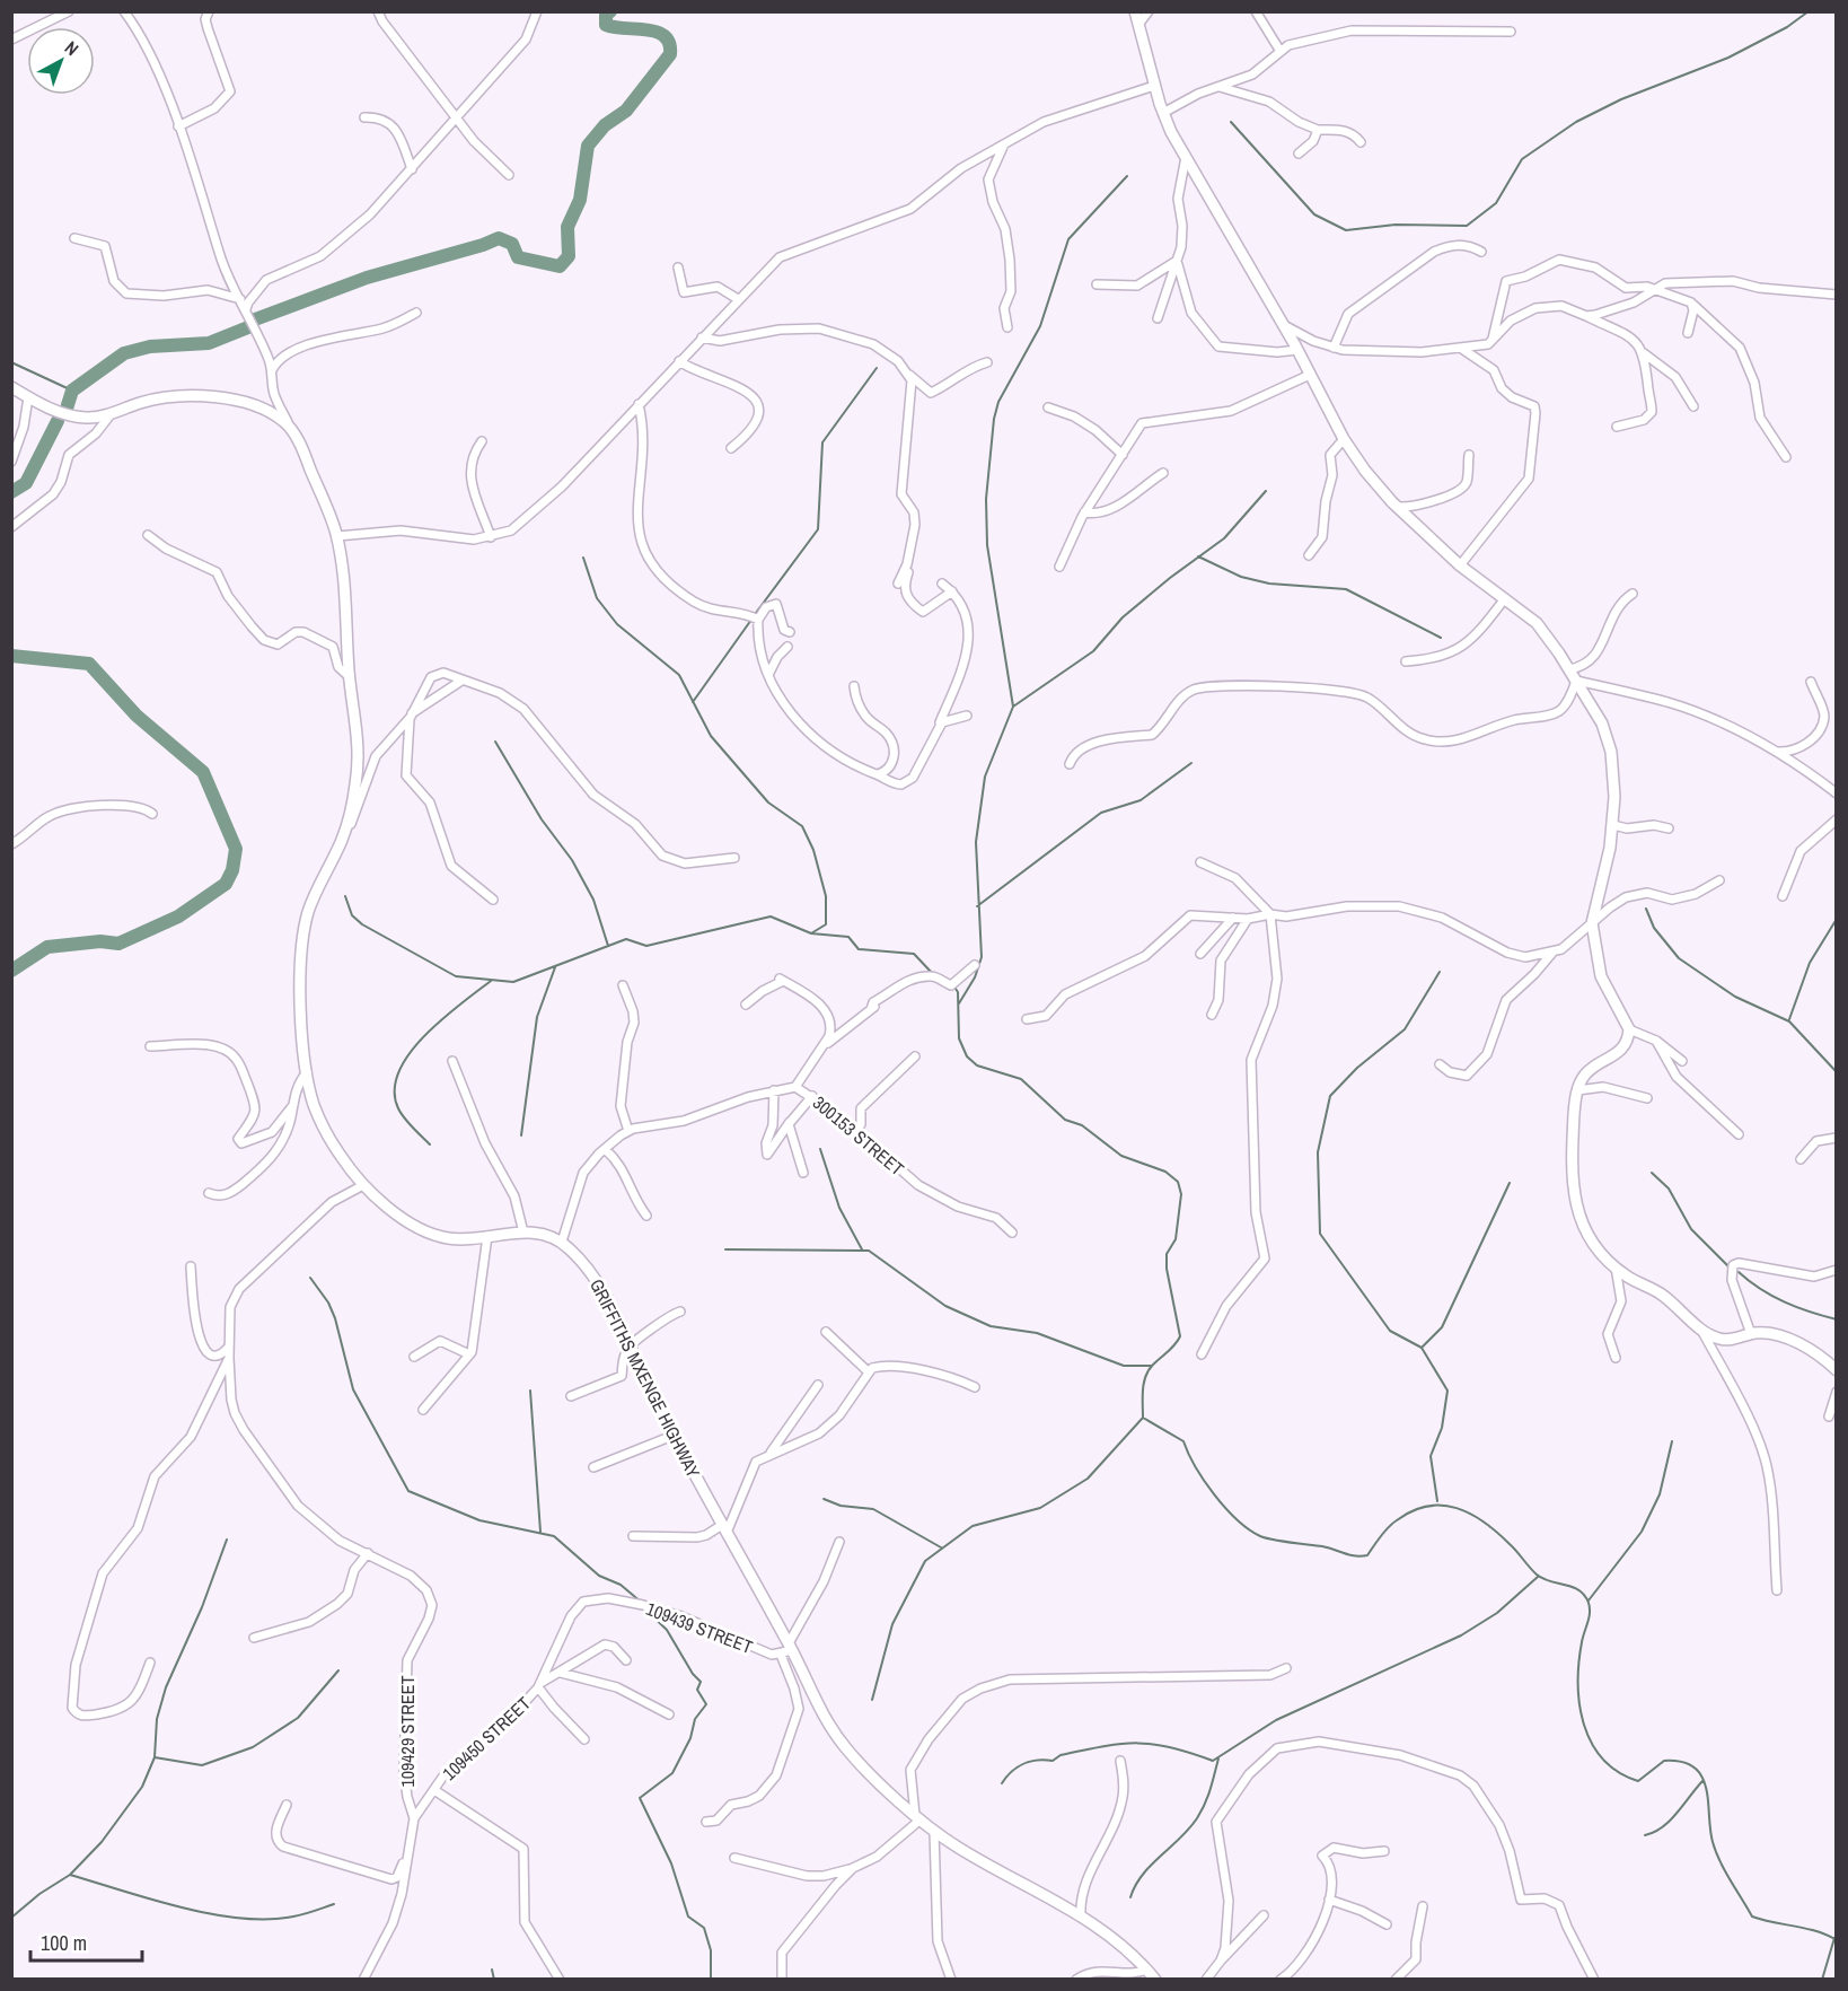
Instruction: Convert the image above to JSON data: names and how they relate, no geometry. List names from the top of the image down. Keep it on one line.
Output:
{"streets":{"street":["300153 STREET","GRIFFITHS MXENGE HIGHWAY","109439 STREET","109429 STREET","109450 STREET"]},"crossings":[["300153 STREET","GRIFFITHS MXENGE HIGHWAY"],["109439 STREET","109450 STREET"],["109429 STREET","109450 STREET"]],"scale_bar":"100 m","north":"top right"}
